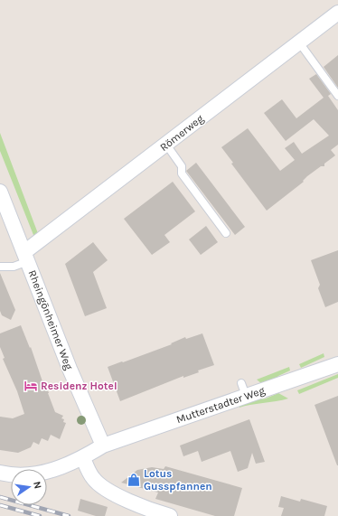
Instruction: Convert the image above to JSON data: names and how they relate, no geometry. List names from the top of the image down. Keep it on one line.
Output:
{"streets":{"street":["Römerweg","Rheingönheimer Weg","Mutterstadter Weg"]},"crossings":[["Römerweg","Rheingönheimer Weg"],["Rheingönheimer Weg","Mutterstadter Weg"]],"places":{"hotel":["Residenz Hotel"],"shop":["Lotus Gusspfannen"]},"north":"right"}
